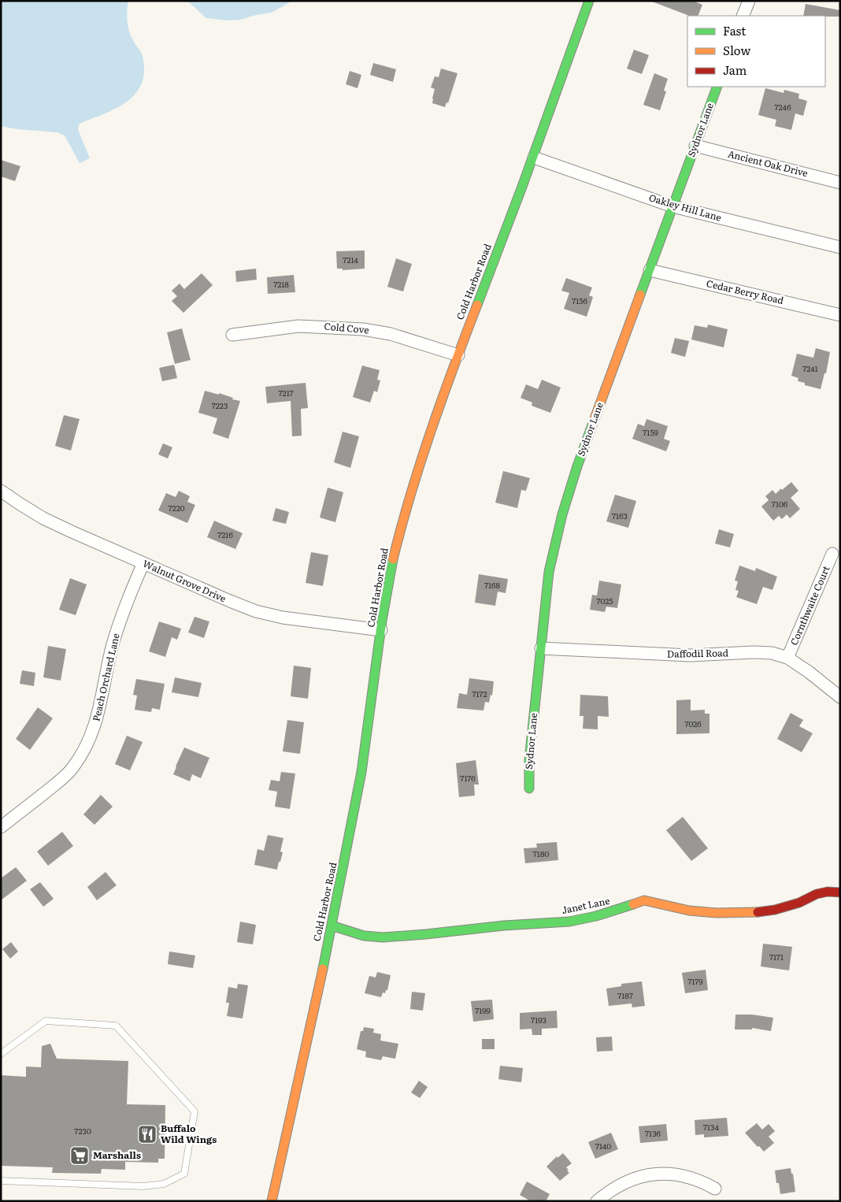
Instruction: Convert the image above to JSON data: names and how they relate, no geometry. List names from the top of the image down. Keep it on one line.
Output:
{"streets":{"street":["Sydnor Lane","Ancient Oak Drive","Oakley Hill Lane","Cold Harbor Road","Cedar Berry Road","Cold Cove","Walnut Grove Drive","Cornthwaite Court","Daffodil Road","Peach Orchard Lane","Janet Lane"]},"crossings":[["Sydnor Lane","Ancient Oak Drive"],["Sydnor Lane","Oakley Hill Lane"],["Sydnor Lane","Cedar Berry Road"],["Sydnor Lane","Daffodil Road"],["Oakley Hill Lane","Cold Harbor Road"],["Cold Harbor Road","Cold Cove"],["Cold Harbor Road","Walnut Grove Drive"],["Cold Harbor Road","Janet Lane"],["Walnut Grove Drive","Peach Orchard Lane"],["Cornthwaite Court","Daffodil Road"]],"places":{"restaurant":["Buffalo Wild Wings"],"supermarket":["Marshalls"]},"house_numbers":["7246","7214","7218","7156","7241","7217","7223","7159","7106","7220","7163","7216","7168","7025","7172","7026","7176","7180","7171","7179","7187","7199","7193","7134","7230","7136","7140"],"legend":["Fast","Slow","Jam"]}
